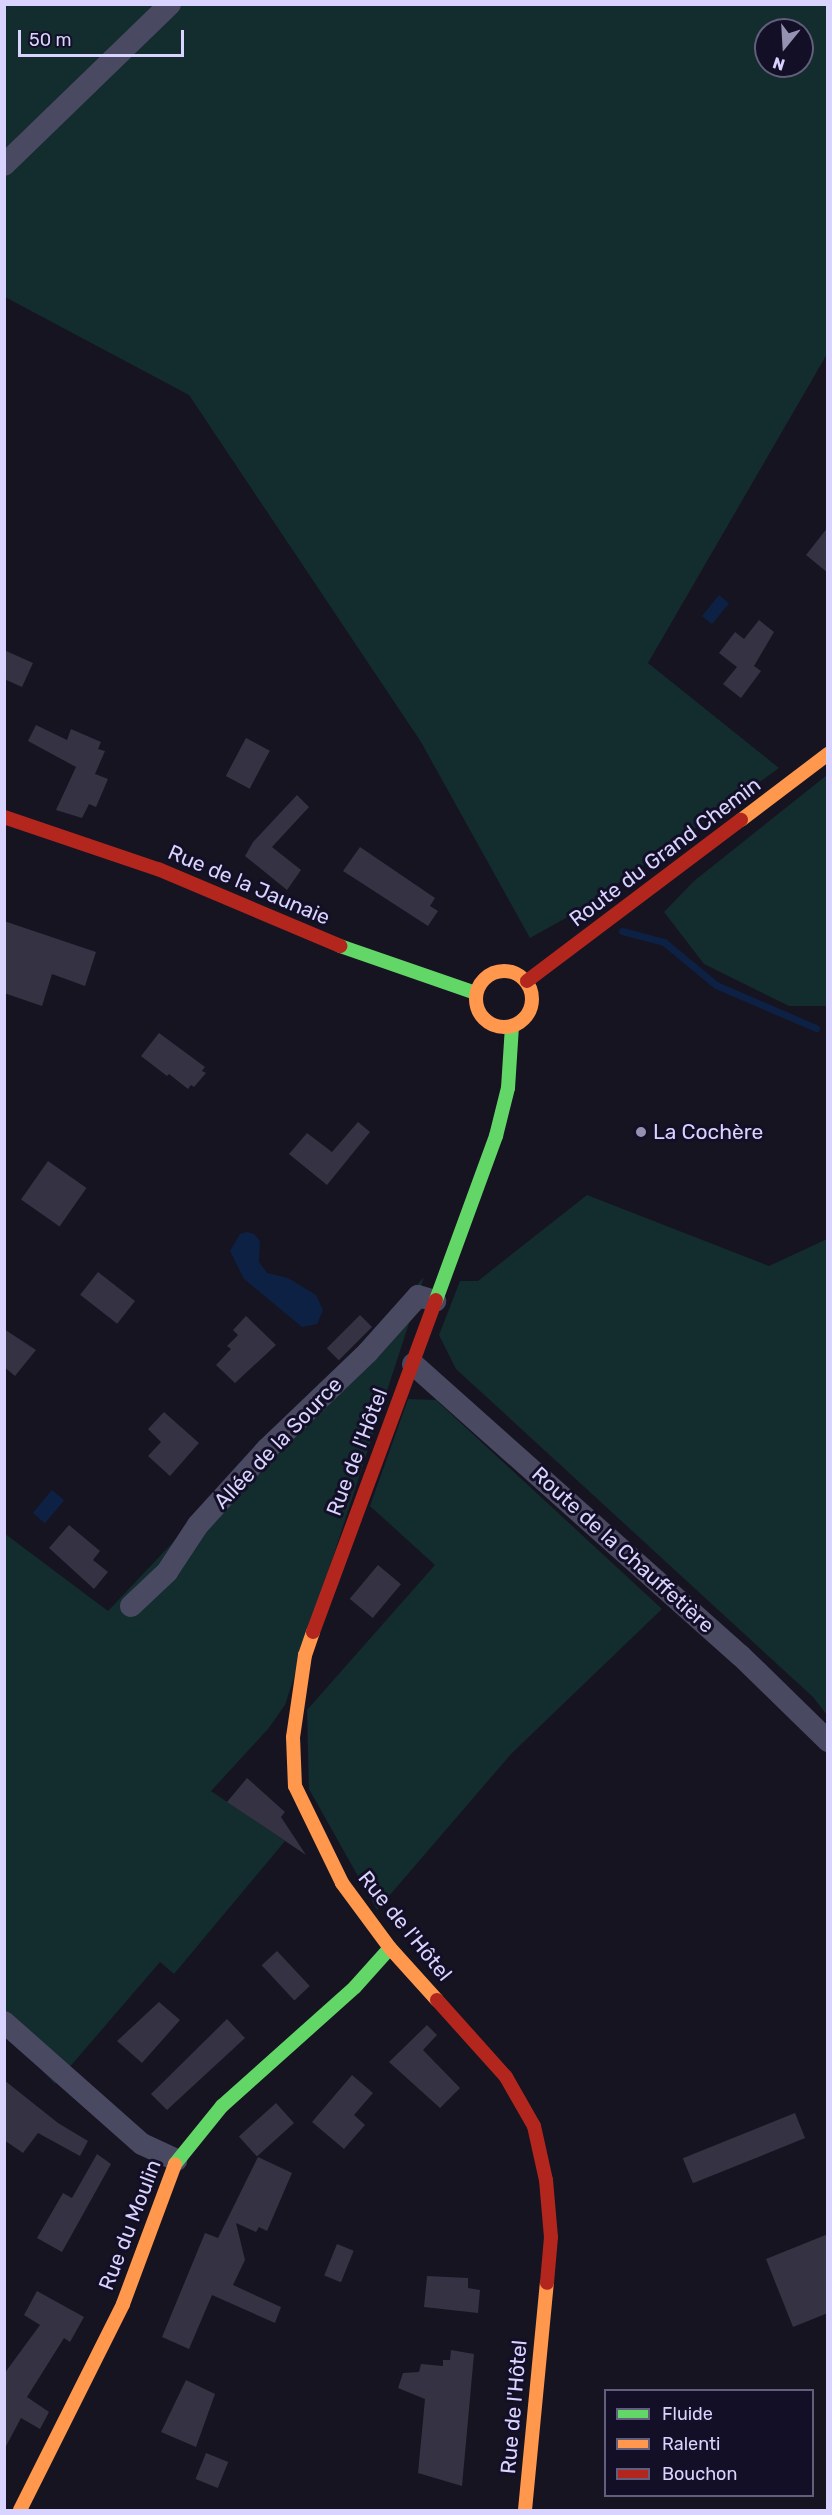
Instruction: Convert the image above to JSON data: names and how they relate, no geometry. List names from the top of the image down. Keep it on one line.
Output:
{"streets":{"street":["Route du Grand Chemin","Rue de la Jaunaie","Allée de la Source","Rue de l'Hôtel","Route de la Chauffetière","Rue du Moulin"]},"crossings":[["Route du Grand Chemin","Rue de la Jaunaie"],["Route du Grand Chemin","Rue de l'Hôtel"],["Rue de la Jaunaie","Rue de l'Hôtel"],["Allée de la Source","Rue de l'Hôtel"],["Rue de l'Hôtel","Route de la Chauffetière"],["Rue de l'Hôtel","Rue du Moulin"]],"places":["La Cochère"],"legend":["Fluide","Ralenti","Bouchon"],"scale_bar":"50 m","north":"bottom"}
